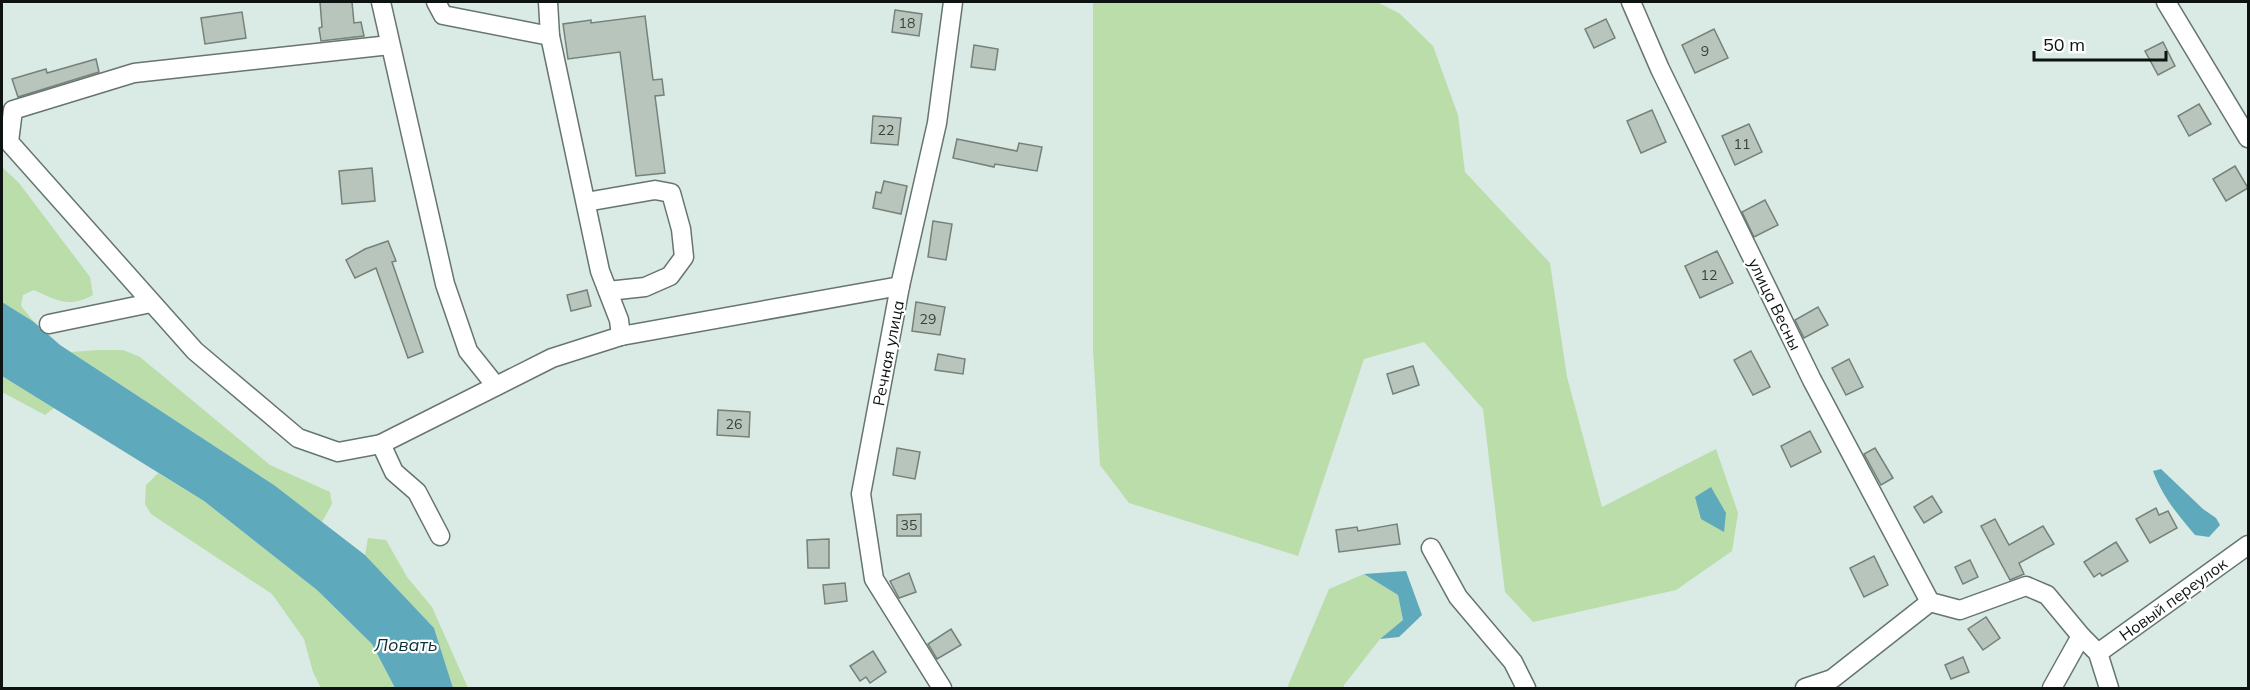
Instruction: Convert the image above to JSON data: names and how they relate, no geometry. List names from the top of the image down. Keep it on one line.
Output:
{"streets":{"street":["улица Весны","Речная улица","Новый переулок"]},"water":["Ловать"],"house_numbers":["18","9","22","11","12","29","26","35"],"scale_bar":"50 m"}
